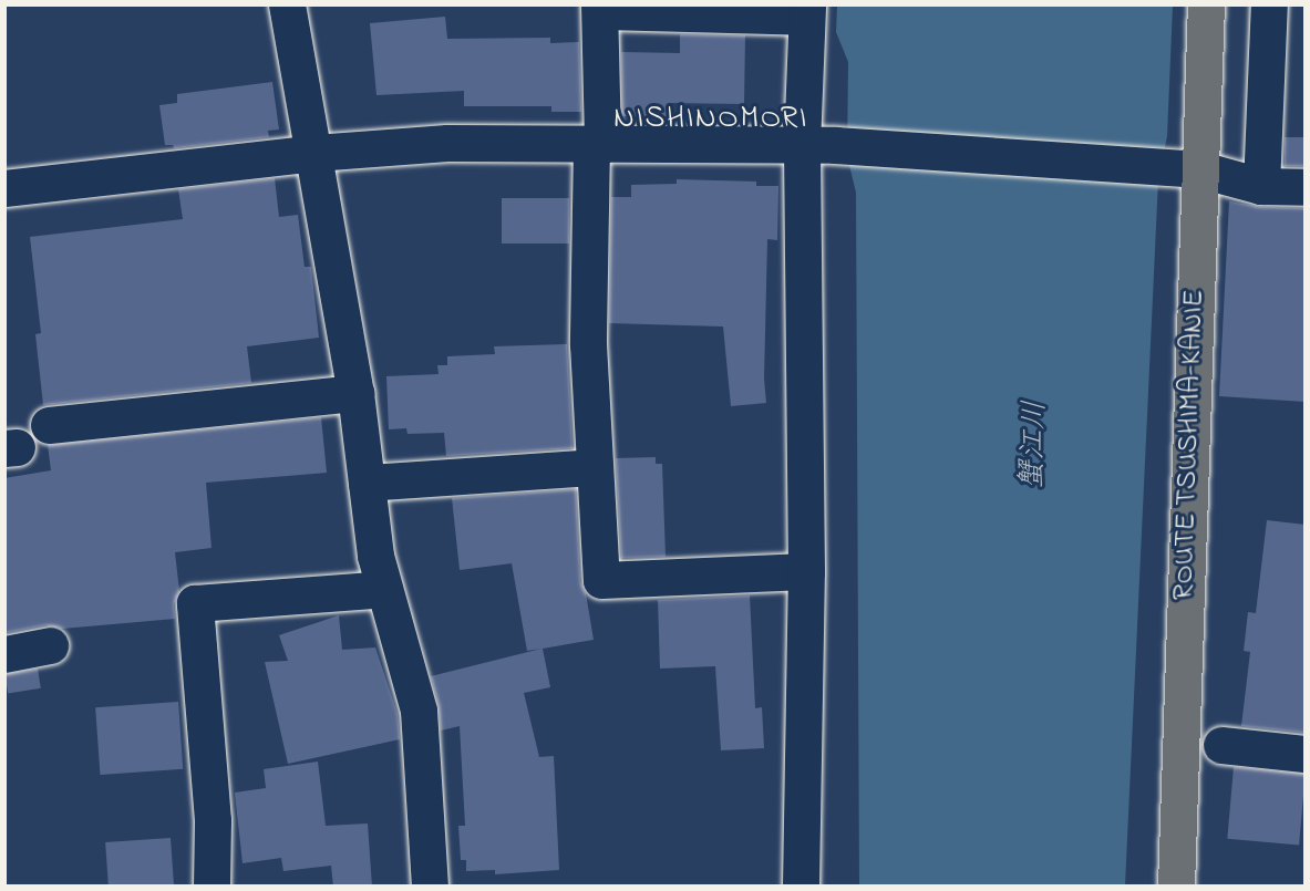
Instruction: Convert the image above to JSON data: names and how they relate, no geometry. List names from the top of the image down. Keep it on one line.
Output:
{"streets":{"main road":["ROUTE TSUSHIMA-KANIE"]},"districts":["NISHINOMORI"],"water":["蟹江川"]}
